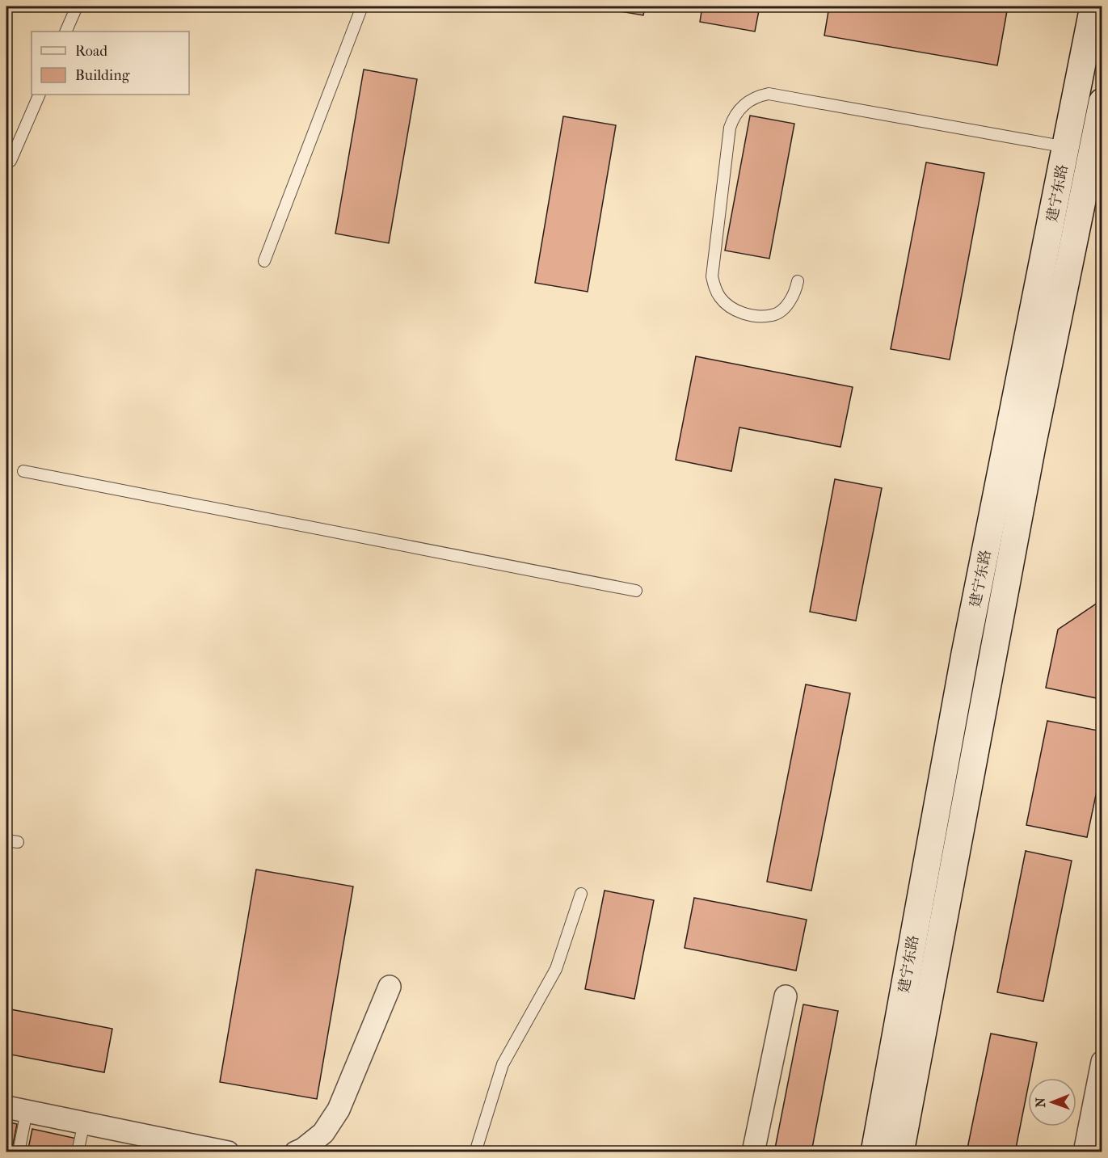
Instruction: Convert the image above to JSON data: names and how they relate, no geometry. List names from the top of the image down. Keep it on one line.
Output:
{"streets":{"main road":["建宁东路"]},"legend":["Road","Building"],"north":"left"}
